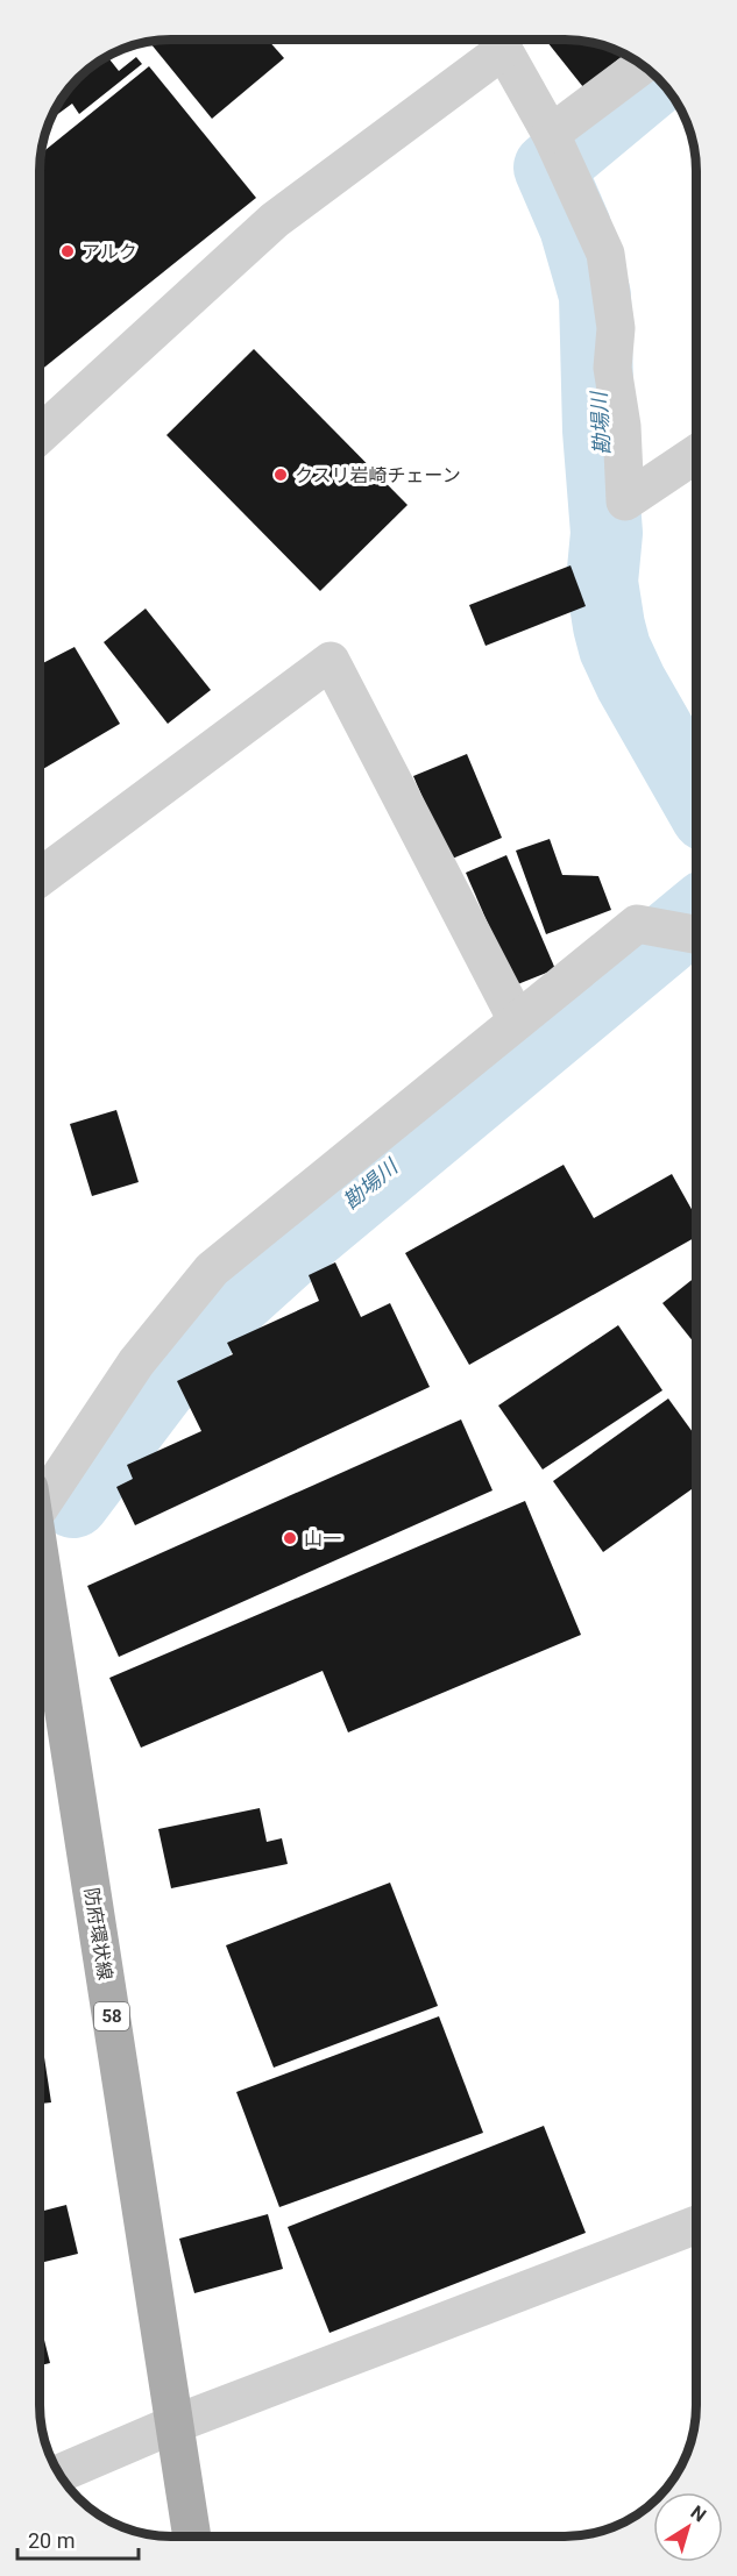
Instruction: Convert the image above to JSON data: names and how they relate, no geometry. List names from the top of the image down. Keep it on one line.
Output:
{"streets":{"main road":["防府環状線","58"]},"water":["勘場川"],"places":["アルク","クスリ岩崎チェーン","山一"],"scale_bar":"20 m","north":"top right"}
